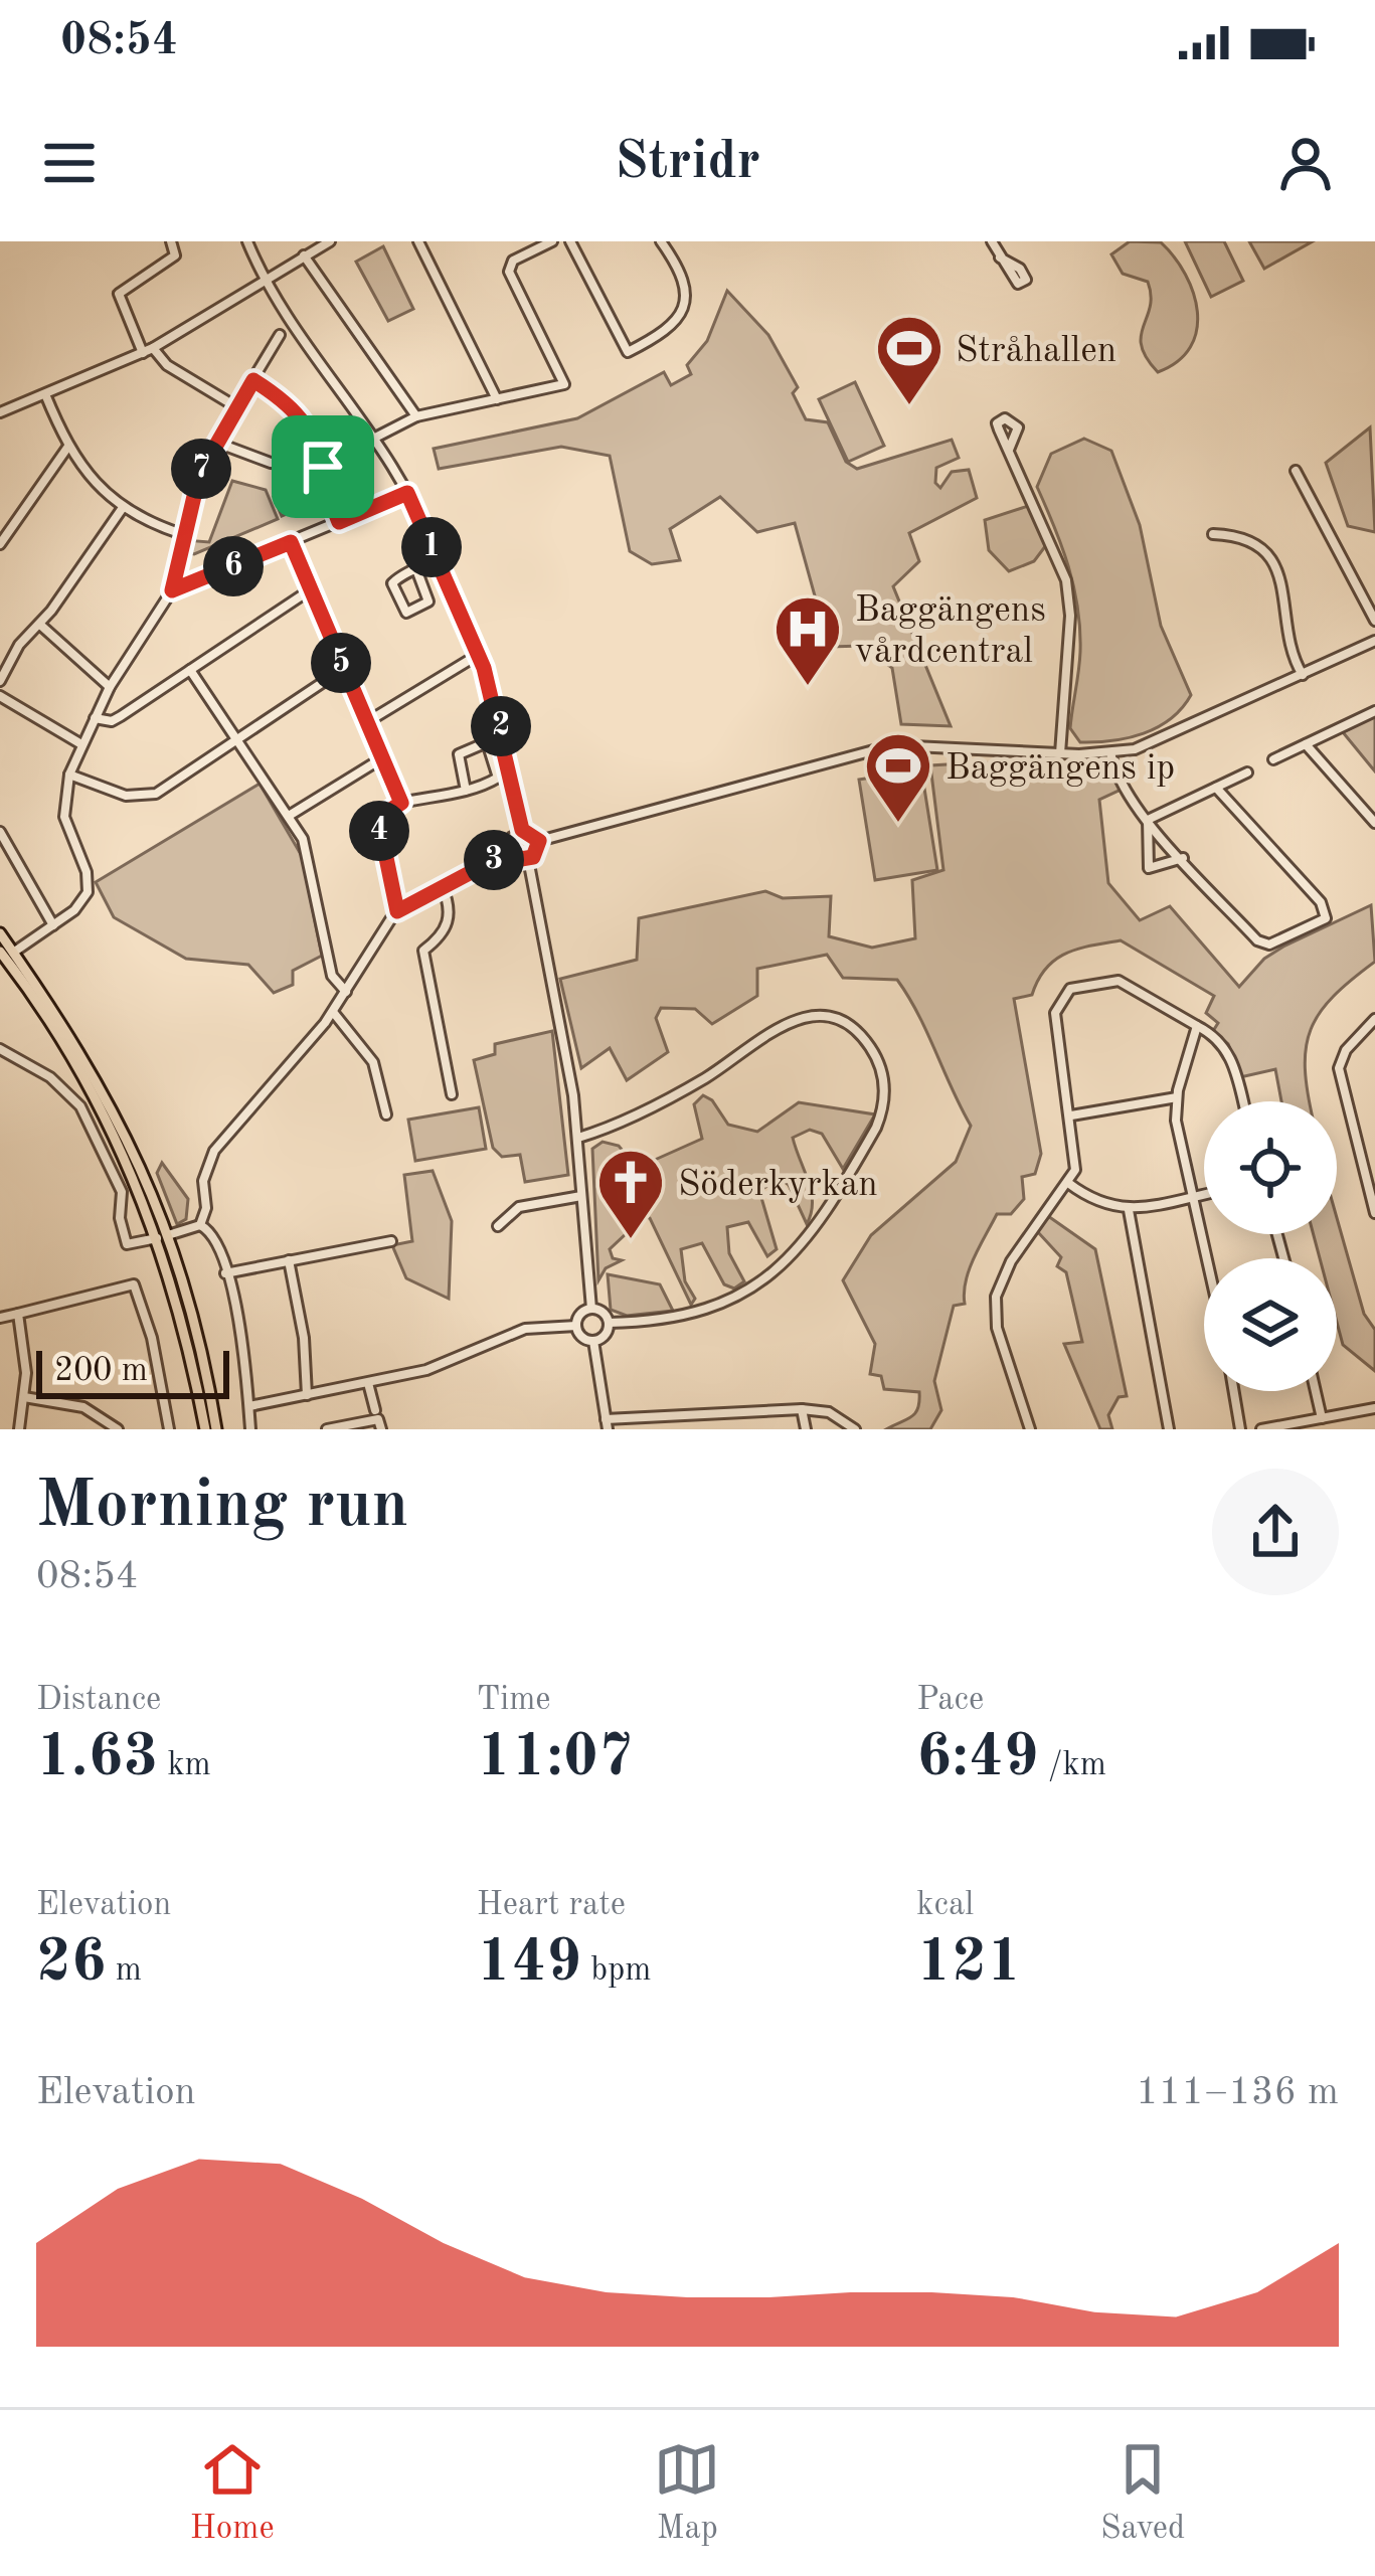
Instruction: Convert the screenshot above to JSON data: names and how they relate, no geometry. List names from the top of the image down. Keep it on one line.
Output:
{"places":{"sports":["Stråhallen","Baggängens ip"],"hospital":["Baggängens vårdcentral"],"church":["Söderkyrkan"]},"scale_bar":"200 m","page":{"status":"08:54","header":"Stridr","pins":["7","1","6","5","2","4","3"],"scale":"200 m","heading":["Morning run","08:54"],"stats":[["Distance","1.63 km"],["Time","11:07"],["Pace","6:49 /km"],["Elevation","26 m"],["Heart rate","149 bpm"],["kcal","121"]],"chart":["Elevation","111–136 m"],"tabs":["Home","Map","Saved"]}}
